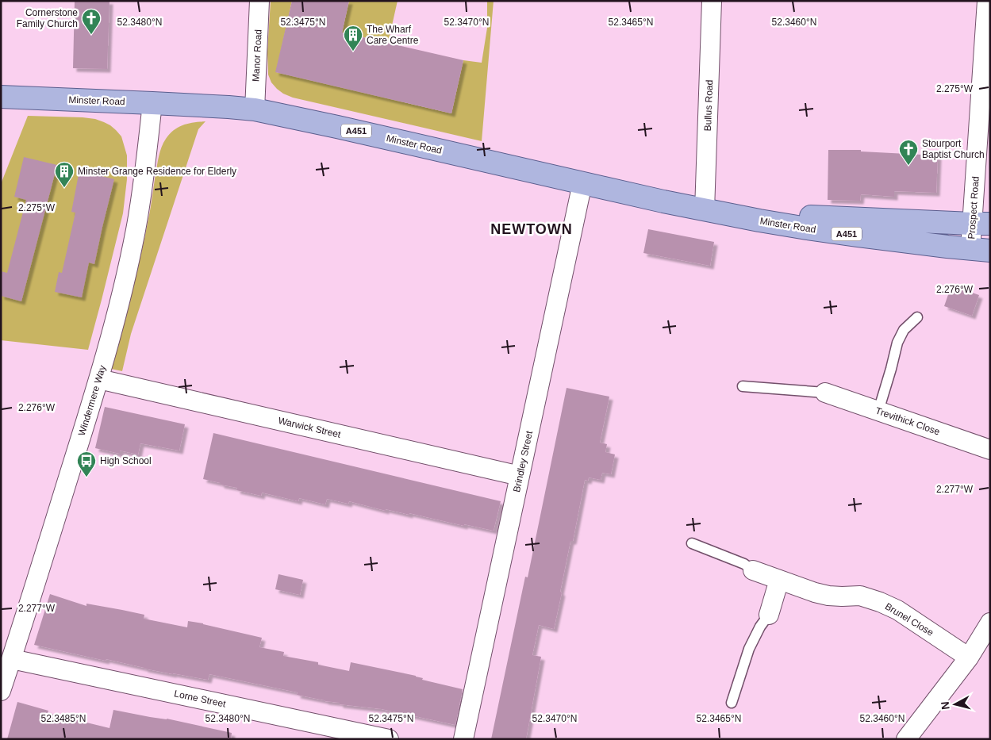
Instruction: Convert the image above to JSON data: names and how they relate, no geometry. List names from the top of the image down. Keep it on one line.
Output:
{"streets":{"main road":["Minster Road","A451"],"street":["Manor Road","Bullus Road","Prospect Road","Windermere Way","Trevithick Close","Warwick Street","Brindley Street","Brunel Close","Lorne Street"]},"crossings":[["Manor Road","Minster Road"],["Minster Road","Bullus Road"],["Minster Road","Prospect Road"],["Minster Road","Windermere Way"],["Minster Road","Brindley Street"],["Windermere Way","Warwick Street"],["Windermere Way","Lorne Street"],["Warwick Street","Brindley Street"]],"districts":["NEWTOWN"],"places":{"church":["Cornerstone Family Church","Stourport Baptist Church"],"building":["The Wharf Care Centre","Minster Grange Residence for Elderly"],"bus stop":["High School"]},"north":"left","coordinates":["52.3480°N","52.3475°N","52.3470°N","52.3465°N","52.3460°N","2.275°W","2.276°W","2.277°W","52.3485°N"]}
